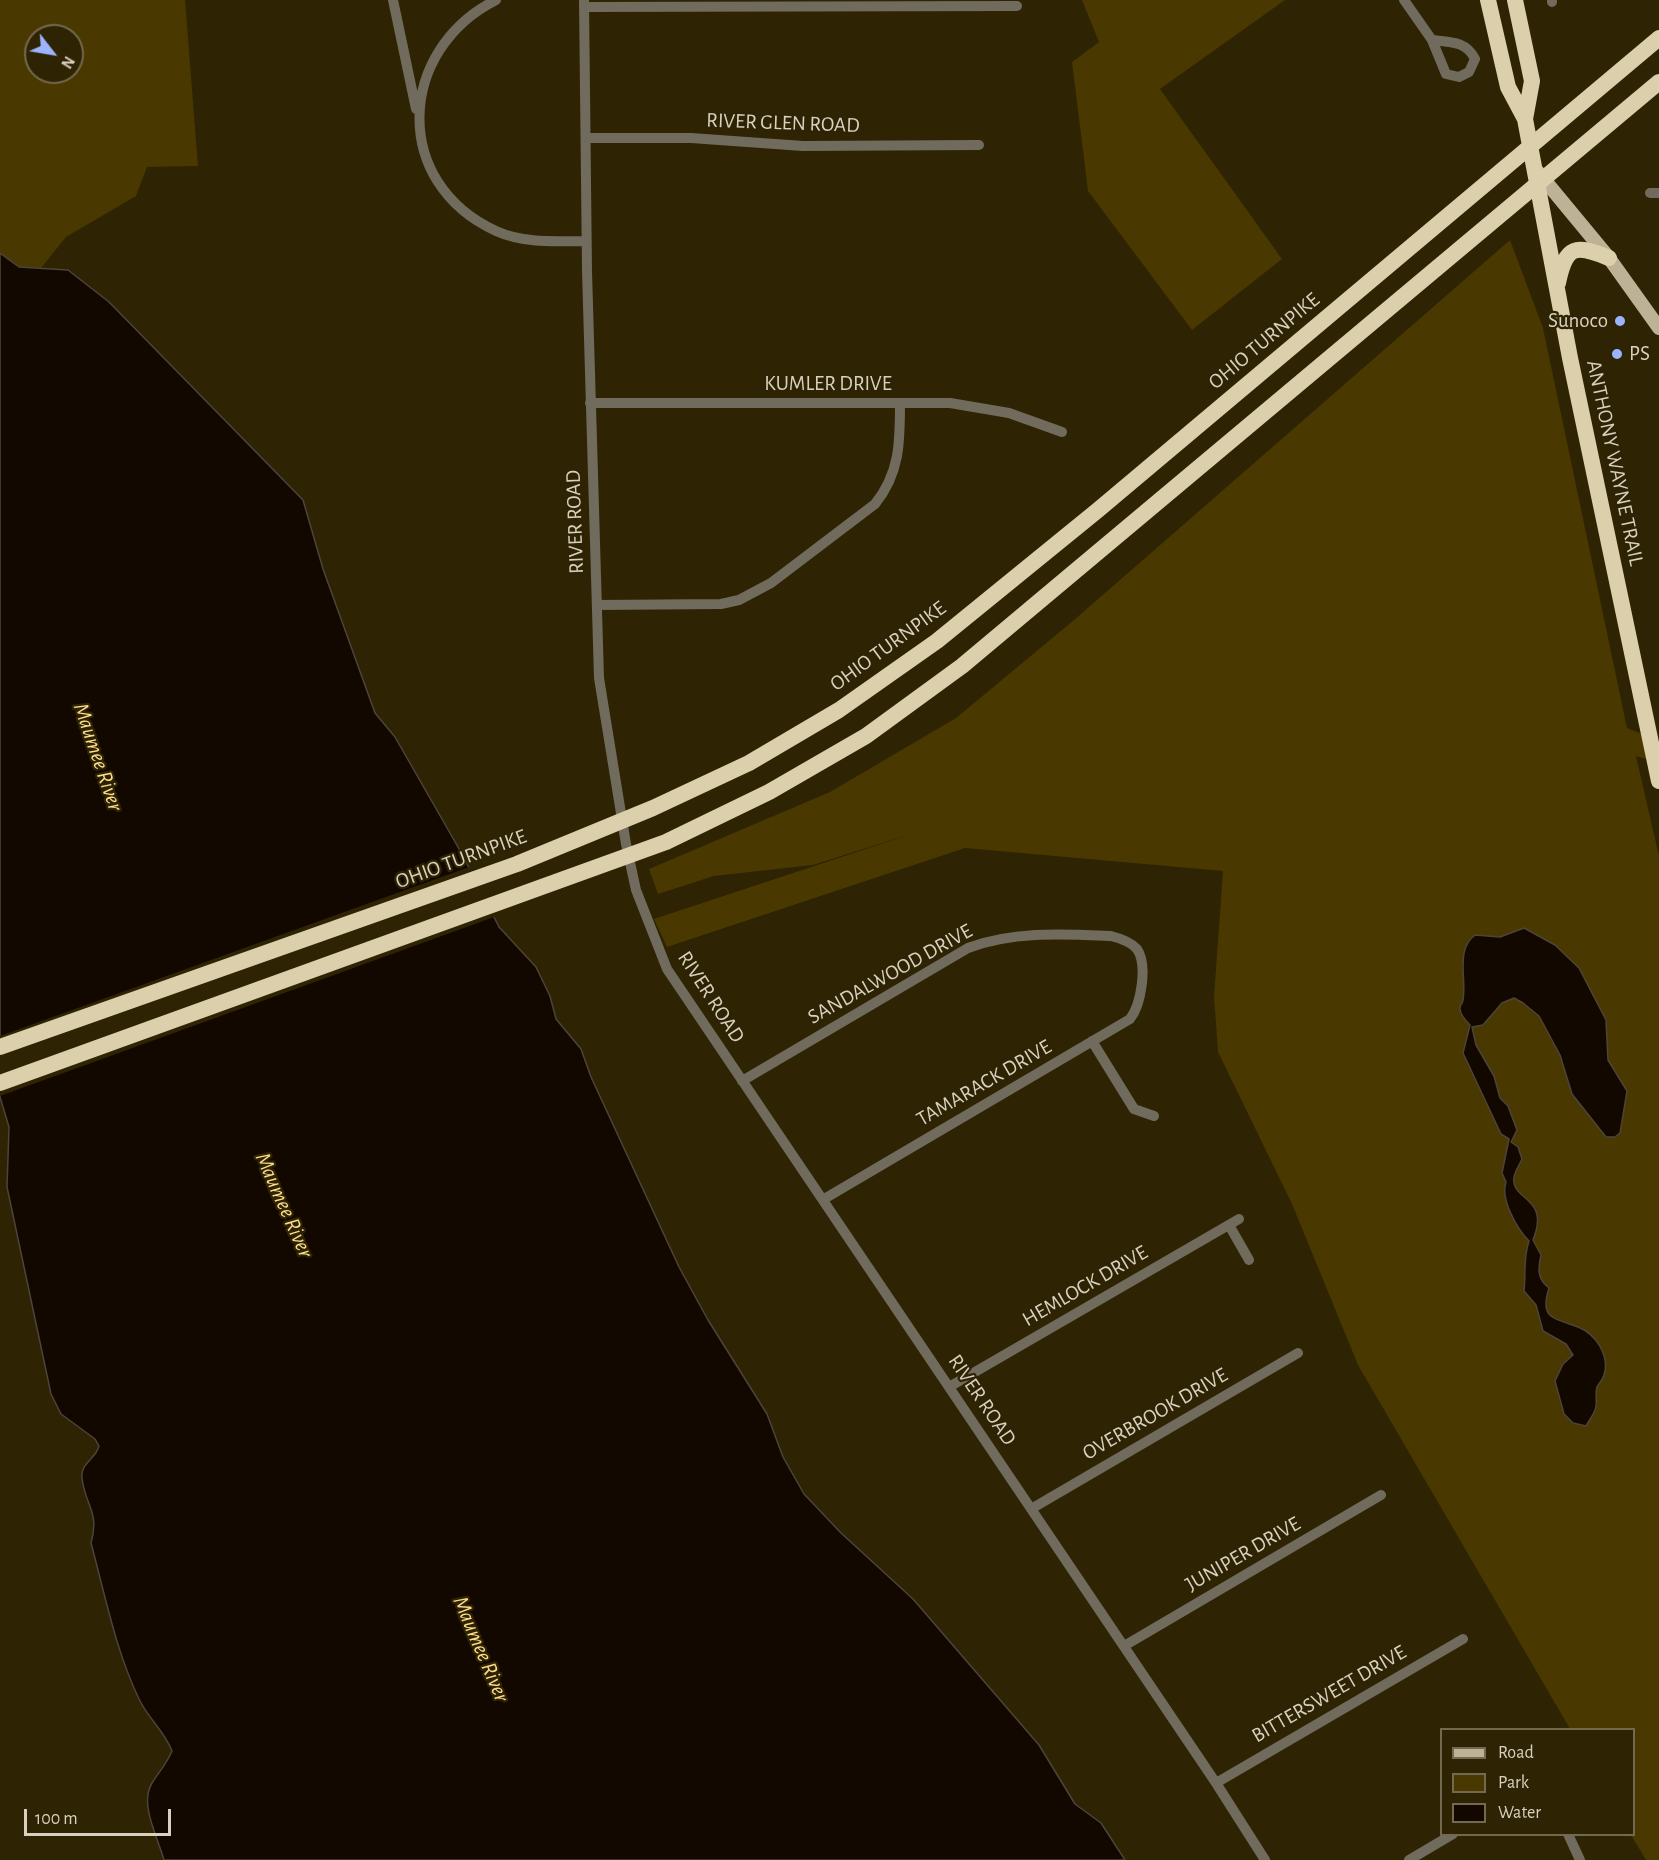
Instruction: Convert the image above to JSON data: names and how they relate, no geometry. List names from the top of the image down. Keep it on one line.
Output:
{"streets":{"highway":["OHIO TURNPIKE","ANTHONY WAYNE TRAIL"],"street":["RIVER GLEN ROAD","KUMLER DRIVE","RIVER ROAD","SANDALWOOD DRIVE","TAMARACK DRIVE","HEMLOCK DRIVE","OVERBROOK DRIVE","JUNIPER DRIVE","BITTERSWEET DRIVE"]},"crossings":[["RIVER GLEN ROAD","RIVER ROAD"],["KUMLER DRIVE","RIVER ROAD"],["RIVER ROAD","SANDALWOOD DRIVE"],["RIVER ROAD","TAMARACK DRIVE"],["RIVER ROAD","HEMLOCK DRIVE"],["RIVER ROAD","OVERBROOK DRIVE"],["RIVER ROAD","JUNIPER DRIVE"],["RIVER ROAD","BITTERSWEET DRIVE"],["SANDALWOOD DRIVE","TAMARACK DRIVE"]],"water":["Maumee River"],"places":["Sunoco","PS"],"legend":["Road","Park","Water"],"scale_bar":"100 m","north":"bottom right"}
